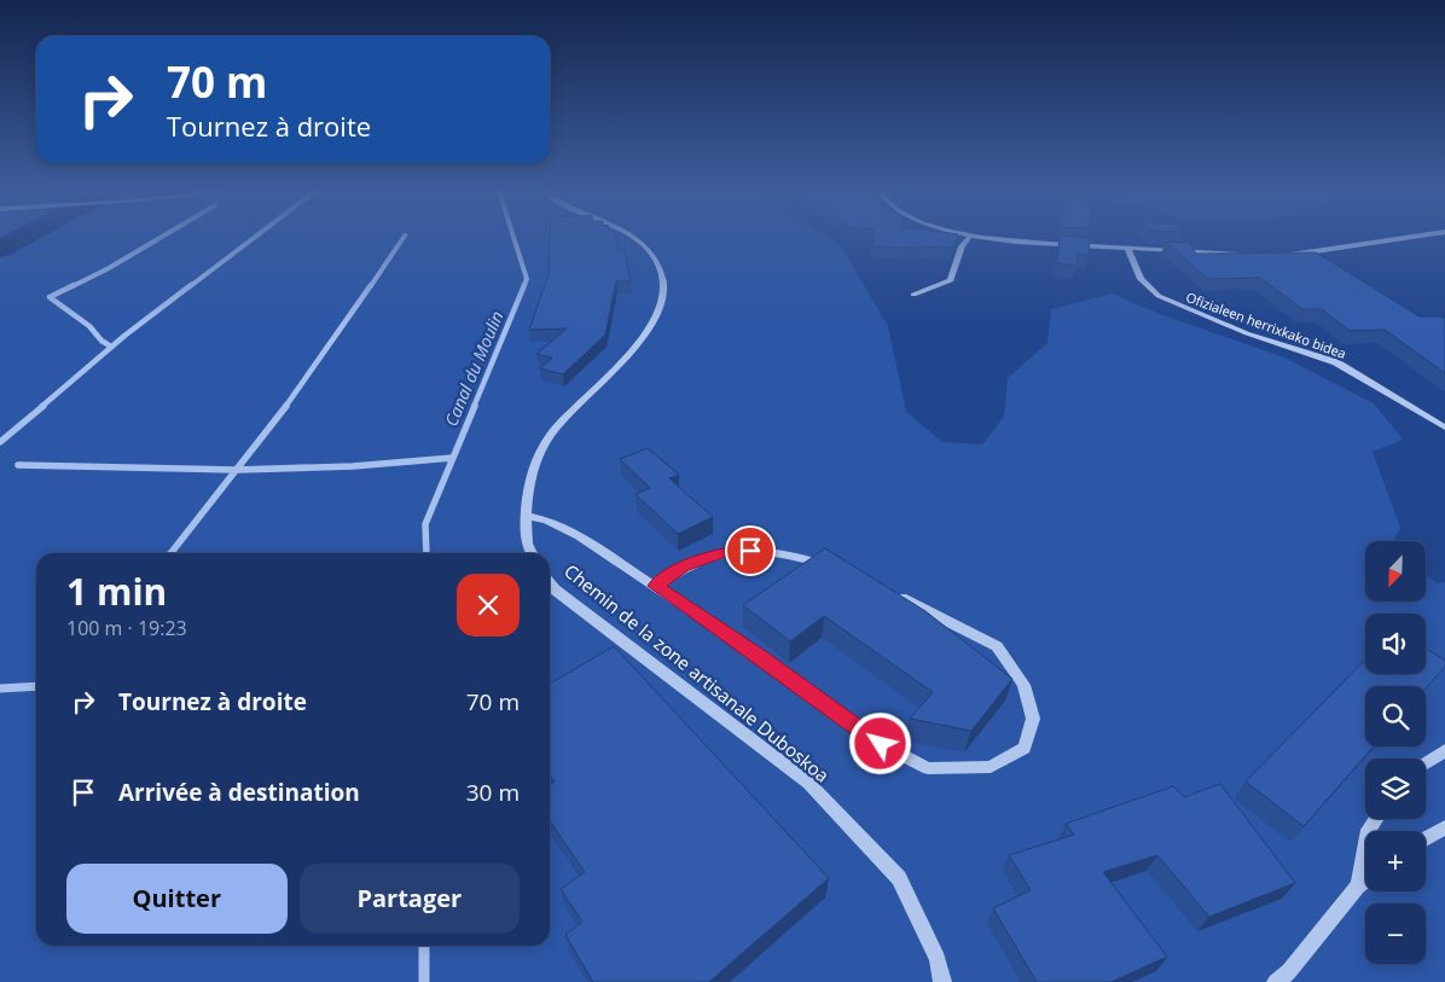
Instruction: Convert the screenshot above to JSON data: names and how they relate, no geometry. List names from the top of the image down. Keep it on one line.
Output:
{"streets":{"street":["Ofizialeen herrixkako bidea","Chemin de la zone artisanale Duboskoa"]},"water":["Canal du Moulin"],"north":"bottom left","page":{"turn":["70 m","Tournez à droite"],"map_buttons":["+","−"],"heading":["1 min","100 m · 19:23"],"list":[{"name":"Tournez à droite","value":"70 m"},{"name":"Arrivée à destination","value":"30 m"}],"buttons":["Quitter","Partager"]}}
